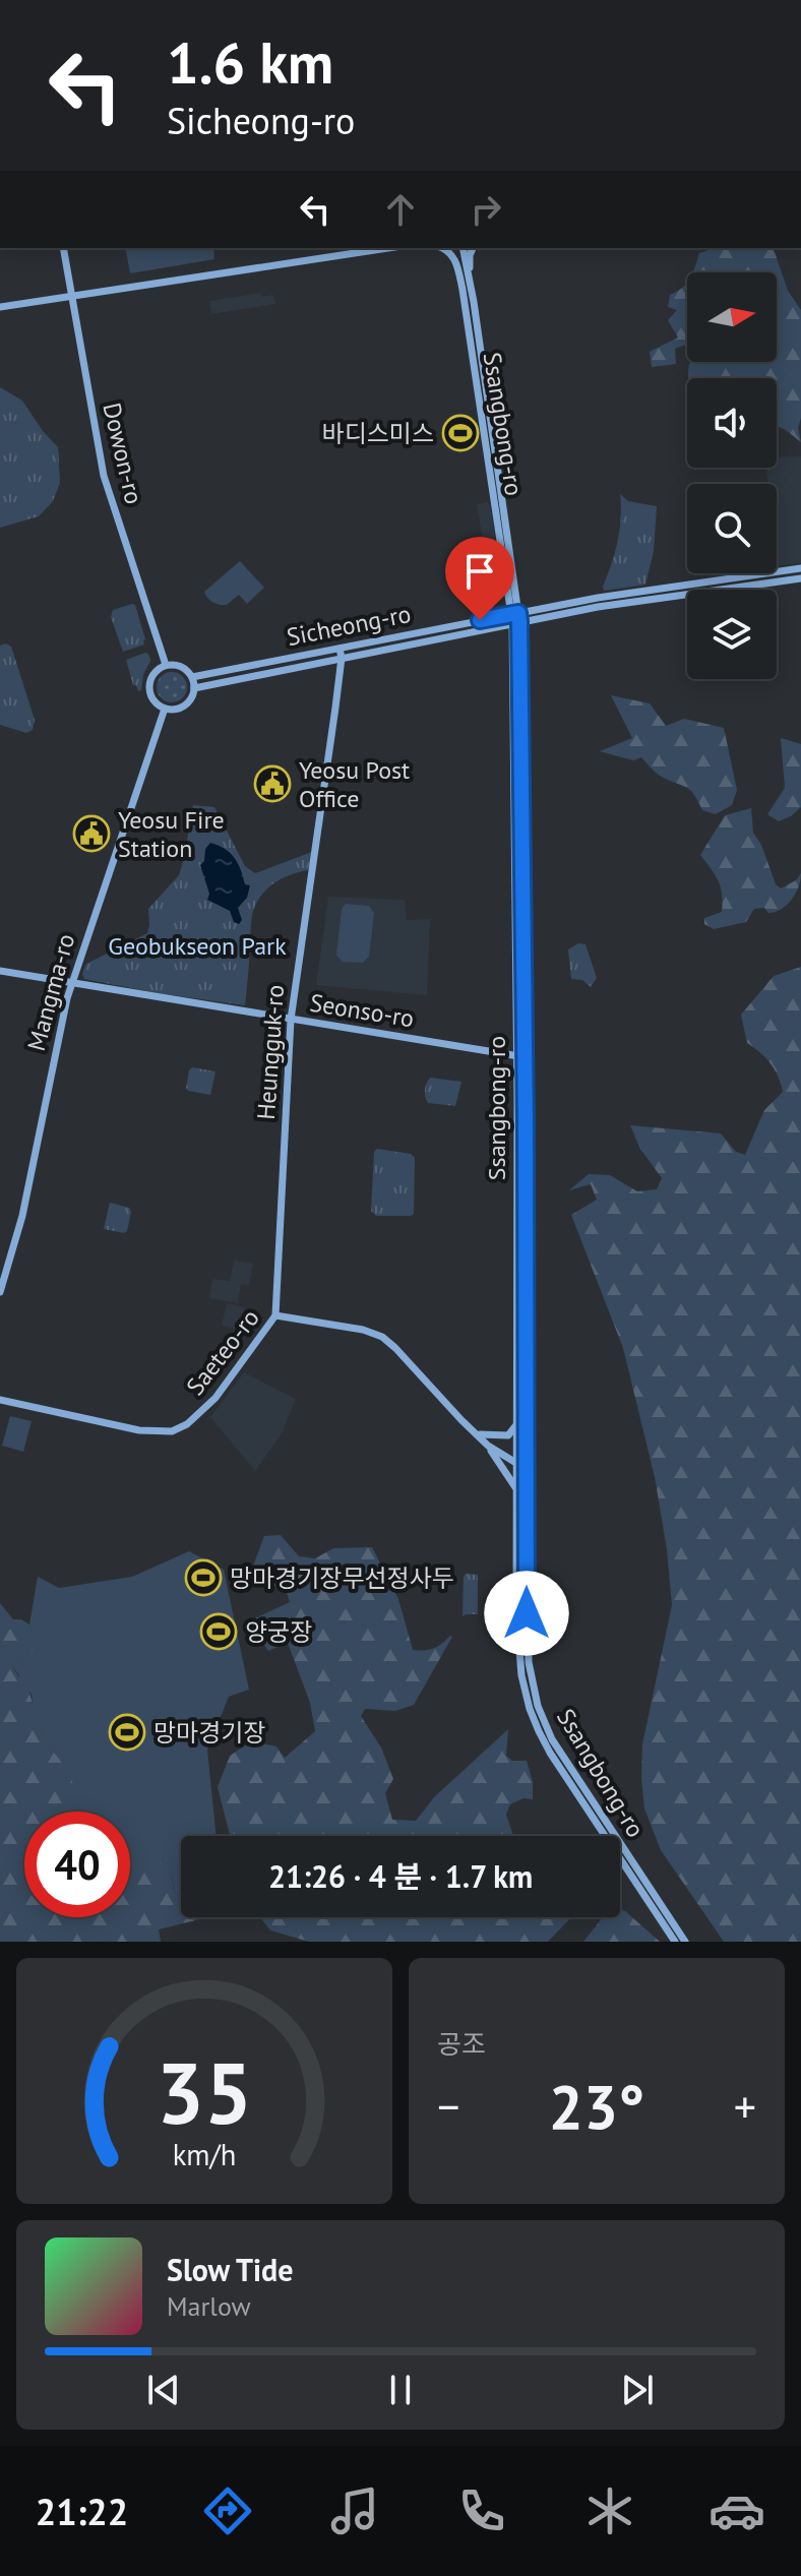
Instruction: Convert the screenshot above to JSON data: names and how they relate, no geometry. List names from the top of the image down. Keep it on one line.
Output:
{"streets":{"street":["Ssangbong-ro","Dowon-ro","Sicheong-ro","Mangma-ro","Seonso-ro","Heungguk-ro","Saeteo-ro"]},"crossings":[["Ssangbong-ro","Sicheong-ro"],["Ssangbong-ro","Seonso-ro"],["Ssangbong-ro","Saeteo-ro"],["Dowon-ro","Sicheong-ro"],["Dowon-ro","Mangma-ro"],["Sicheong-ro","Mangma-ro"],["Sicheong-ro","Heungguk-ro"],["Mangma-ro","Seonso-ro"],["Seonso-ro","Heungguk-ro"],["Heungguk-ro","Saeteo-ro"]],"parks":["Geobukseon Park"],"places":{"sports":["바디스미스","망마경기장무선정사두","양궁장","망마경기장"],"public building":["Yeosu Post Office","Yeosu Fire Station"]},"north":"right","page":{"turn":["1.6 km","Sicheong-ro"],"limit":"40","trip":"21:26 · 4 분 · 1.7 km","tile":"공조","heat":["−","23°","+"],"song":["Slow Tide","Marlow"],"tabs":"21:22","gauge":["35","km/h"]}}
